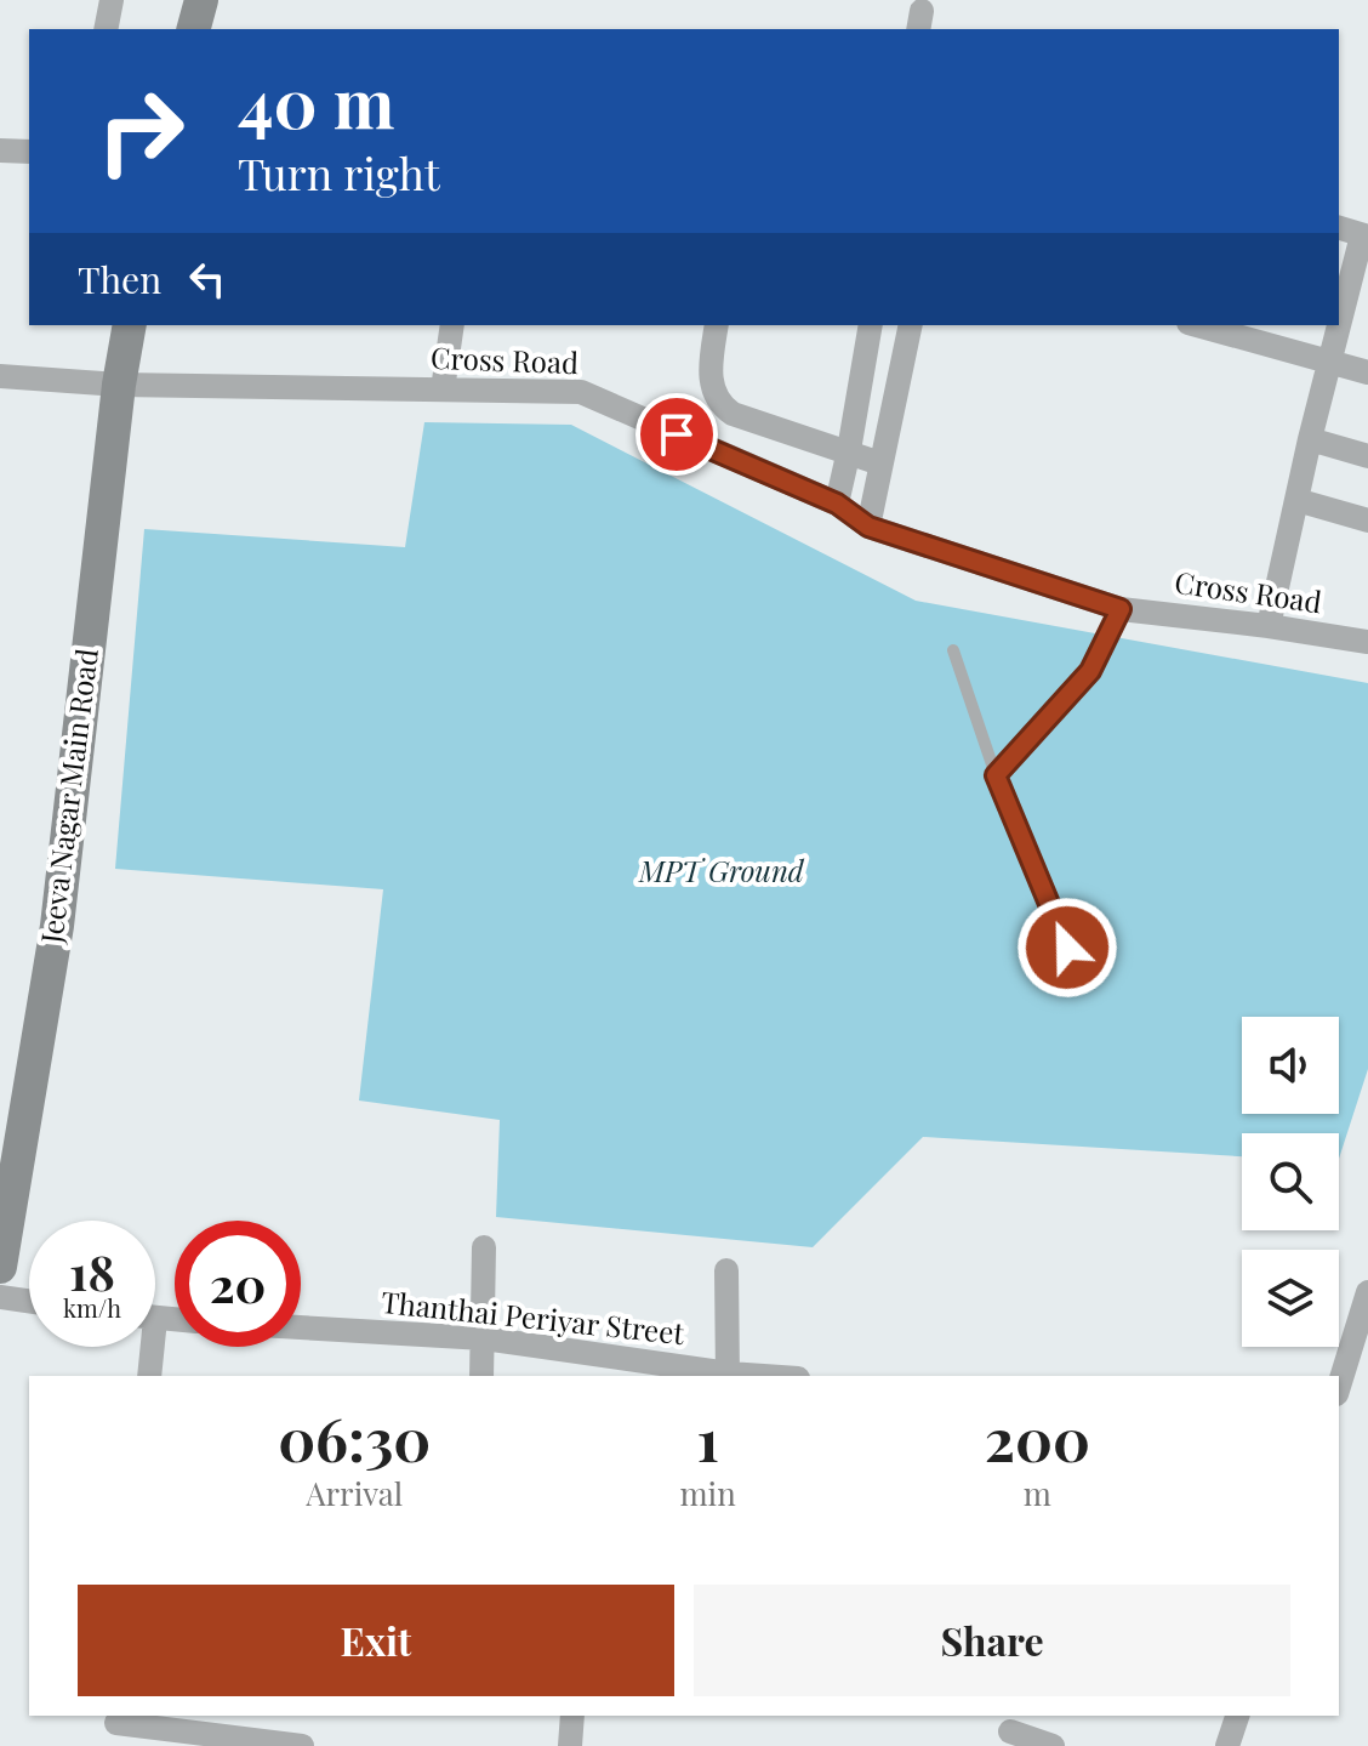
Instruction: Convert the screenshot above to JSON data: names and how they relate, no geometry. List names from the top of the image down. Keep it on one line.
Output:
{"streets":{"street":["Cross Road","Jeeva Nagar Main Road","Thanthai Periyar Street"]},"crossings":[["Cross Road","Jeeva Nagar Main Road"]],"parks":["MPT Ground"],"page":{"turn":["40 m","Turn right"],"then":"Then","speed":"18 km/h","limit":"20","eta":["06:30","Arrival","1","min","200","m"],"buttons":["Exit","Share"]}}
